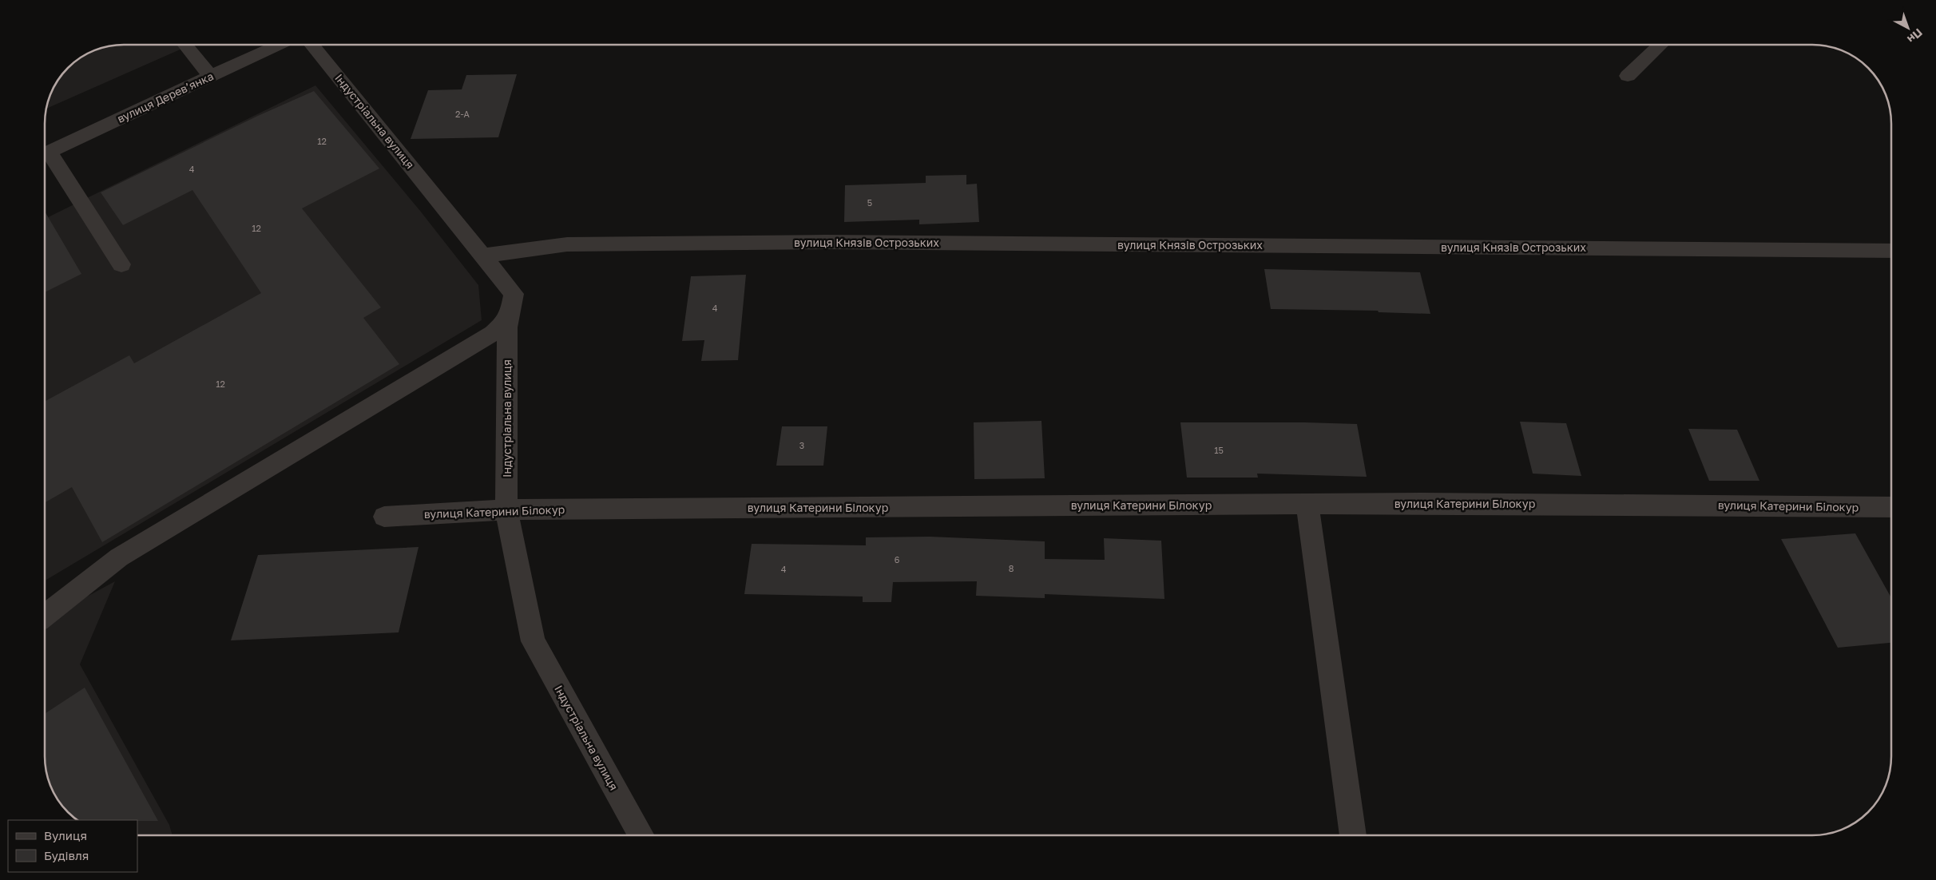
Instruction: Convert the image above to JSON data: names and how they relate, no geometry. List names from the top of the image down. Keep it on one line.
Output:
{"streets":{"street":["вулиця Деревʼянка","Індустріальна вулиця","вулиця Князів Острозьких","вулиця Катерини Білокур"]},"crossings":[["Індустріальна вулиця","вулиця Князів Острозьких"],["Індустріальна вулиця","вулиця Катерини Білокур"]],"house_numbers":["2-А","12","4","5","12","4","12","3","15","6","8","4"],"legend":["Вулиця","Будівля"],"north":"bottom right"}
